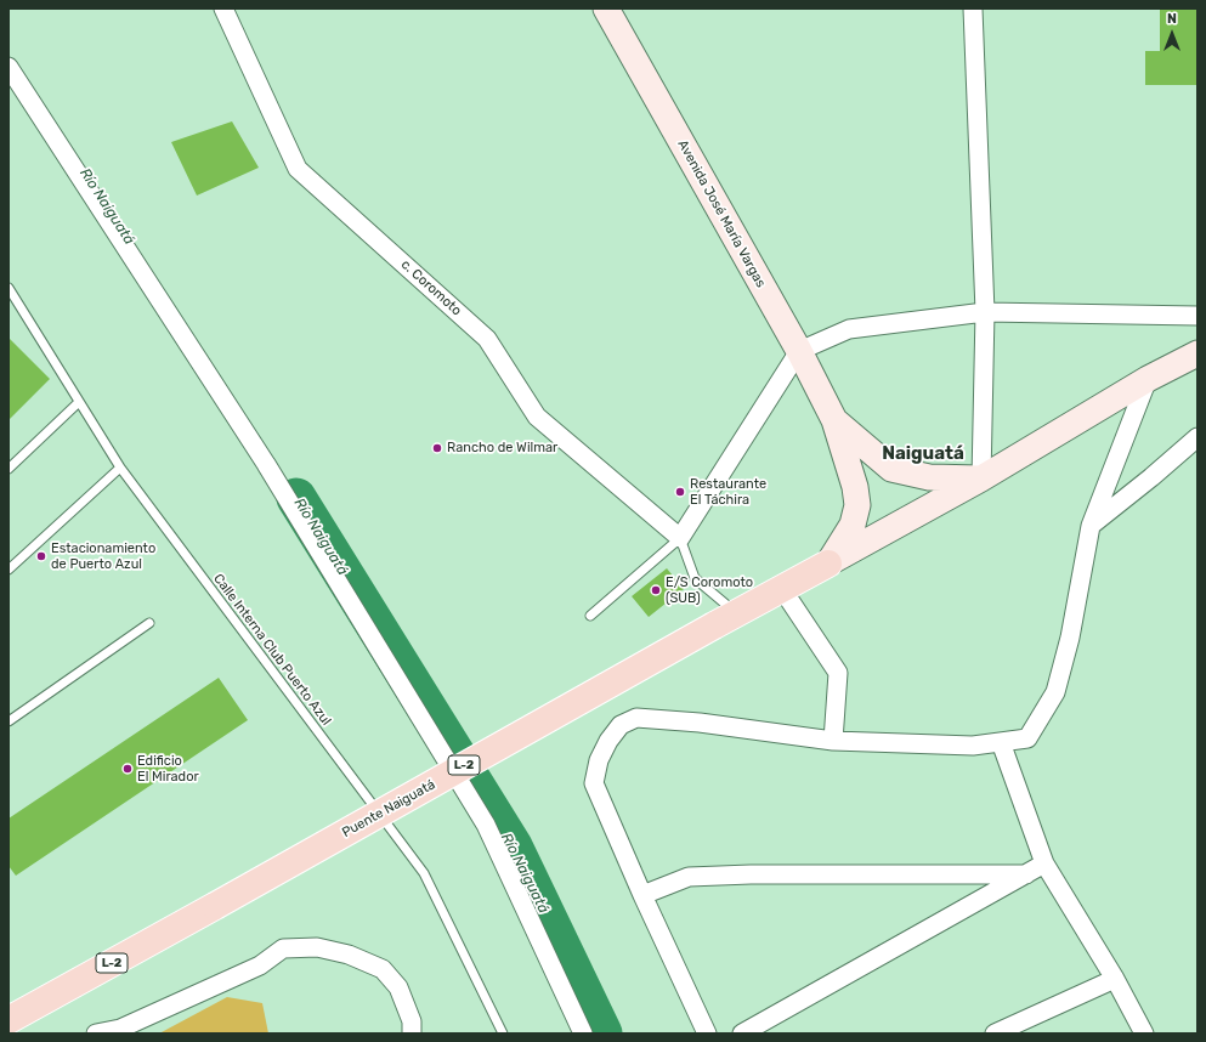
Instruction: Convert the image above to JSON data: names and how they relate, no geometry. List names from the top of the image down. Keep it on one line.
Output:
{"streets":{"main road":["Avenida José María Vargas","L-2","Puente Naiguatá"],"street":["c. Coromoto"],"lane":["Calle Interna Club Puerto Azul"]},"crossings":[["Avenida José María Vargas","L-2"],["L-2","Puente Naiguatá"]],"districts":["Naiguatá"],"water":["Río Naiguatá"],"places":["Rancho de Wilmar","Restaurante El Táchira","Estacionamiento de Puerto Azul","E/S Coromoto (SUB)","Edificio El Mirador"],"north":"top"}
